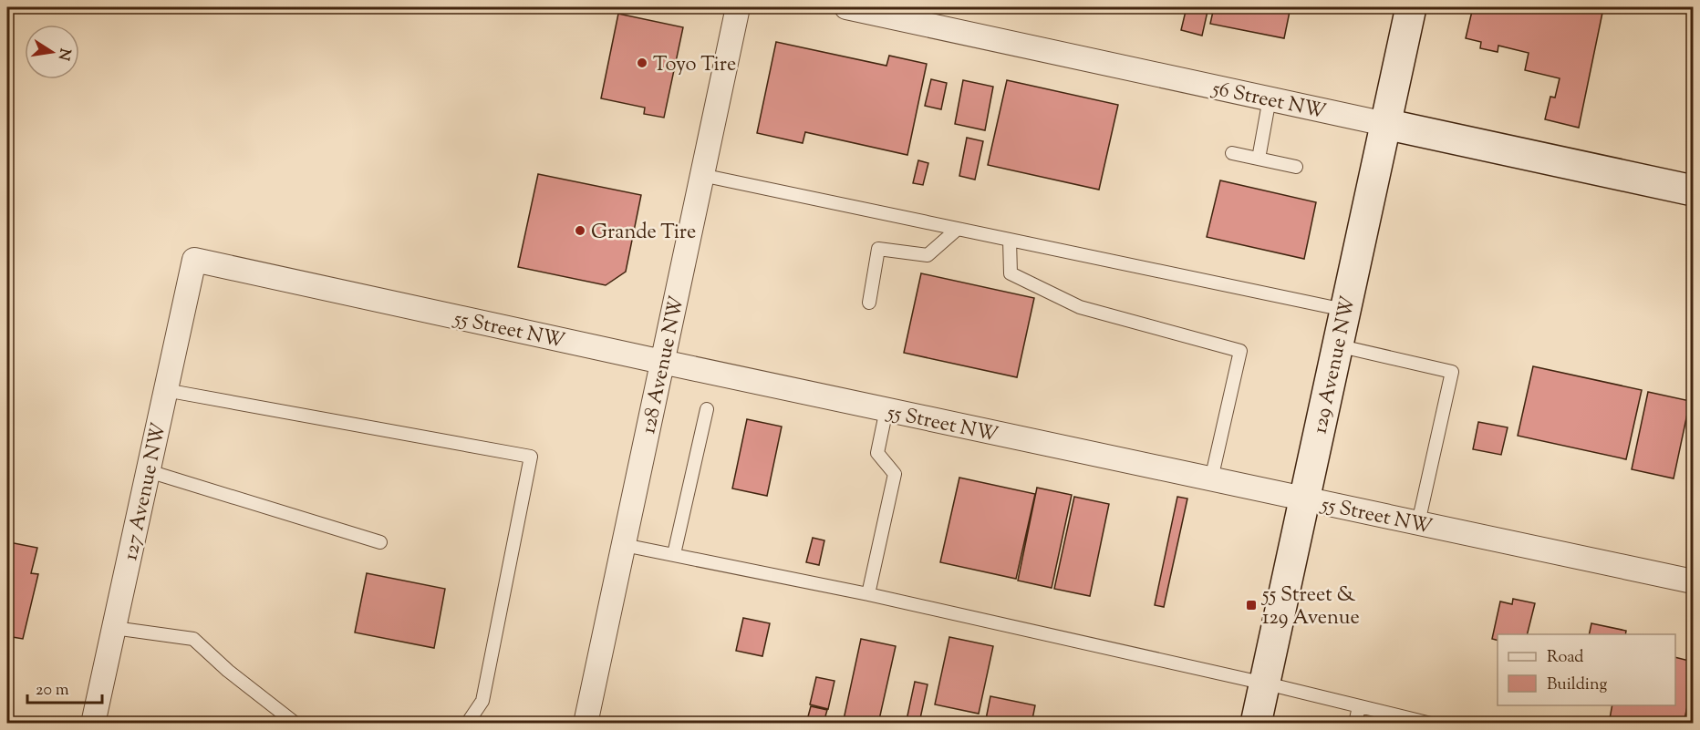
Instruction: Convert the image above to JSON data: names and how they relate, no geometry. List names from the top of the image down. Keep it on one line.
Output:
{"streets":{"street":["56 Street NW","55 Street NW","128 Avenue NW","129 Avenue NW","127 Avenue NW"]},"crossings":[["56 Street NW","129 Avenue NW"],["55 Street NW","128 Avenue NW"],["55 Street NW","129 Avenue NW"],["55 Street NW","127 Avenue NW"]],"places":{"other":["Toyo Tire","Grande Tire"],"transit":["55 Street & 129 Avenue"]},"legend":["Road","Building"],"scale_bar":"20 m","north":"right"}
